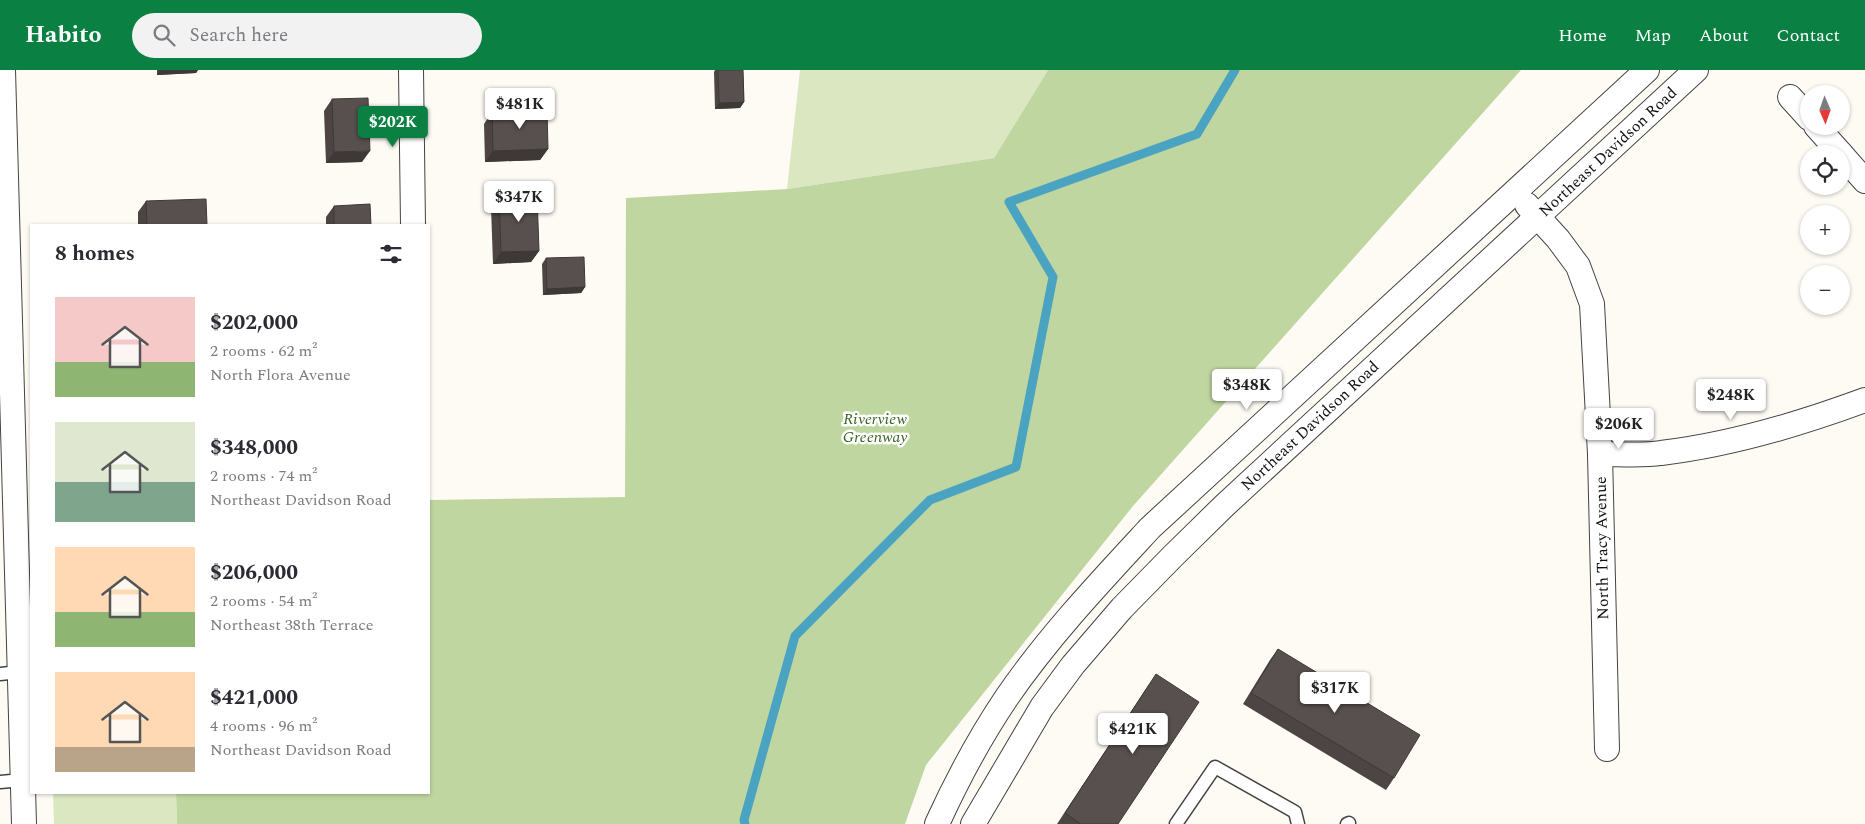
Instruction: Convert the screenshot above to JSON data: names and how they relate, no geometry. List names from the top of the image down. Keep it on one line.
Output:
{"streets":{"street":["Northeast Davidson Road","North Tracy Avenue"]},"crossings":[["Northeast Davidson Road","North Tracy Avenue"]],"parks":["Riverview Greenway"],"north":"bottom","page":{"header":"Habito","search":"Search here","nav":["Home","Map","About","Contact"],"map_buttons":["+","−"],"price":["$481K","$202K","$347K","$348K","$248K","$206K","$317K","$421K"],"heading":"8 homes","list":[{"name":"$202,000","note":"2 rooms · 62 m² · North Flora Avenue"},{"name":"$348,000","note":"2 rooms · 74 m² · Northeast Davidson Road"},{"name":"$206,000","note":"2 rooms · 54 m² · Northeast 38th Terrace"},{"name":"$421,000","note":"4 rooms · 96 m² · Northeast Davidson Road"}]}}
